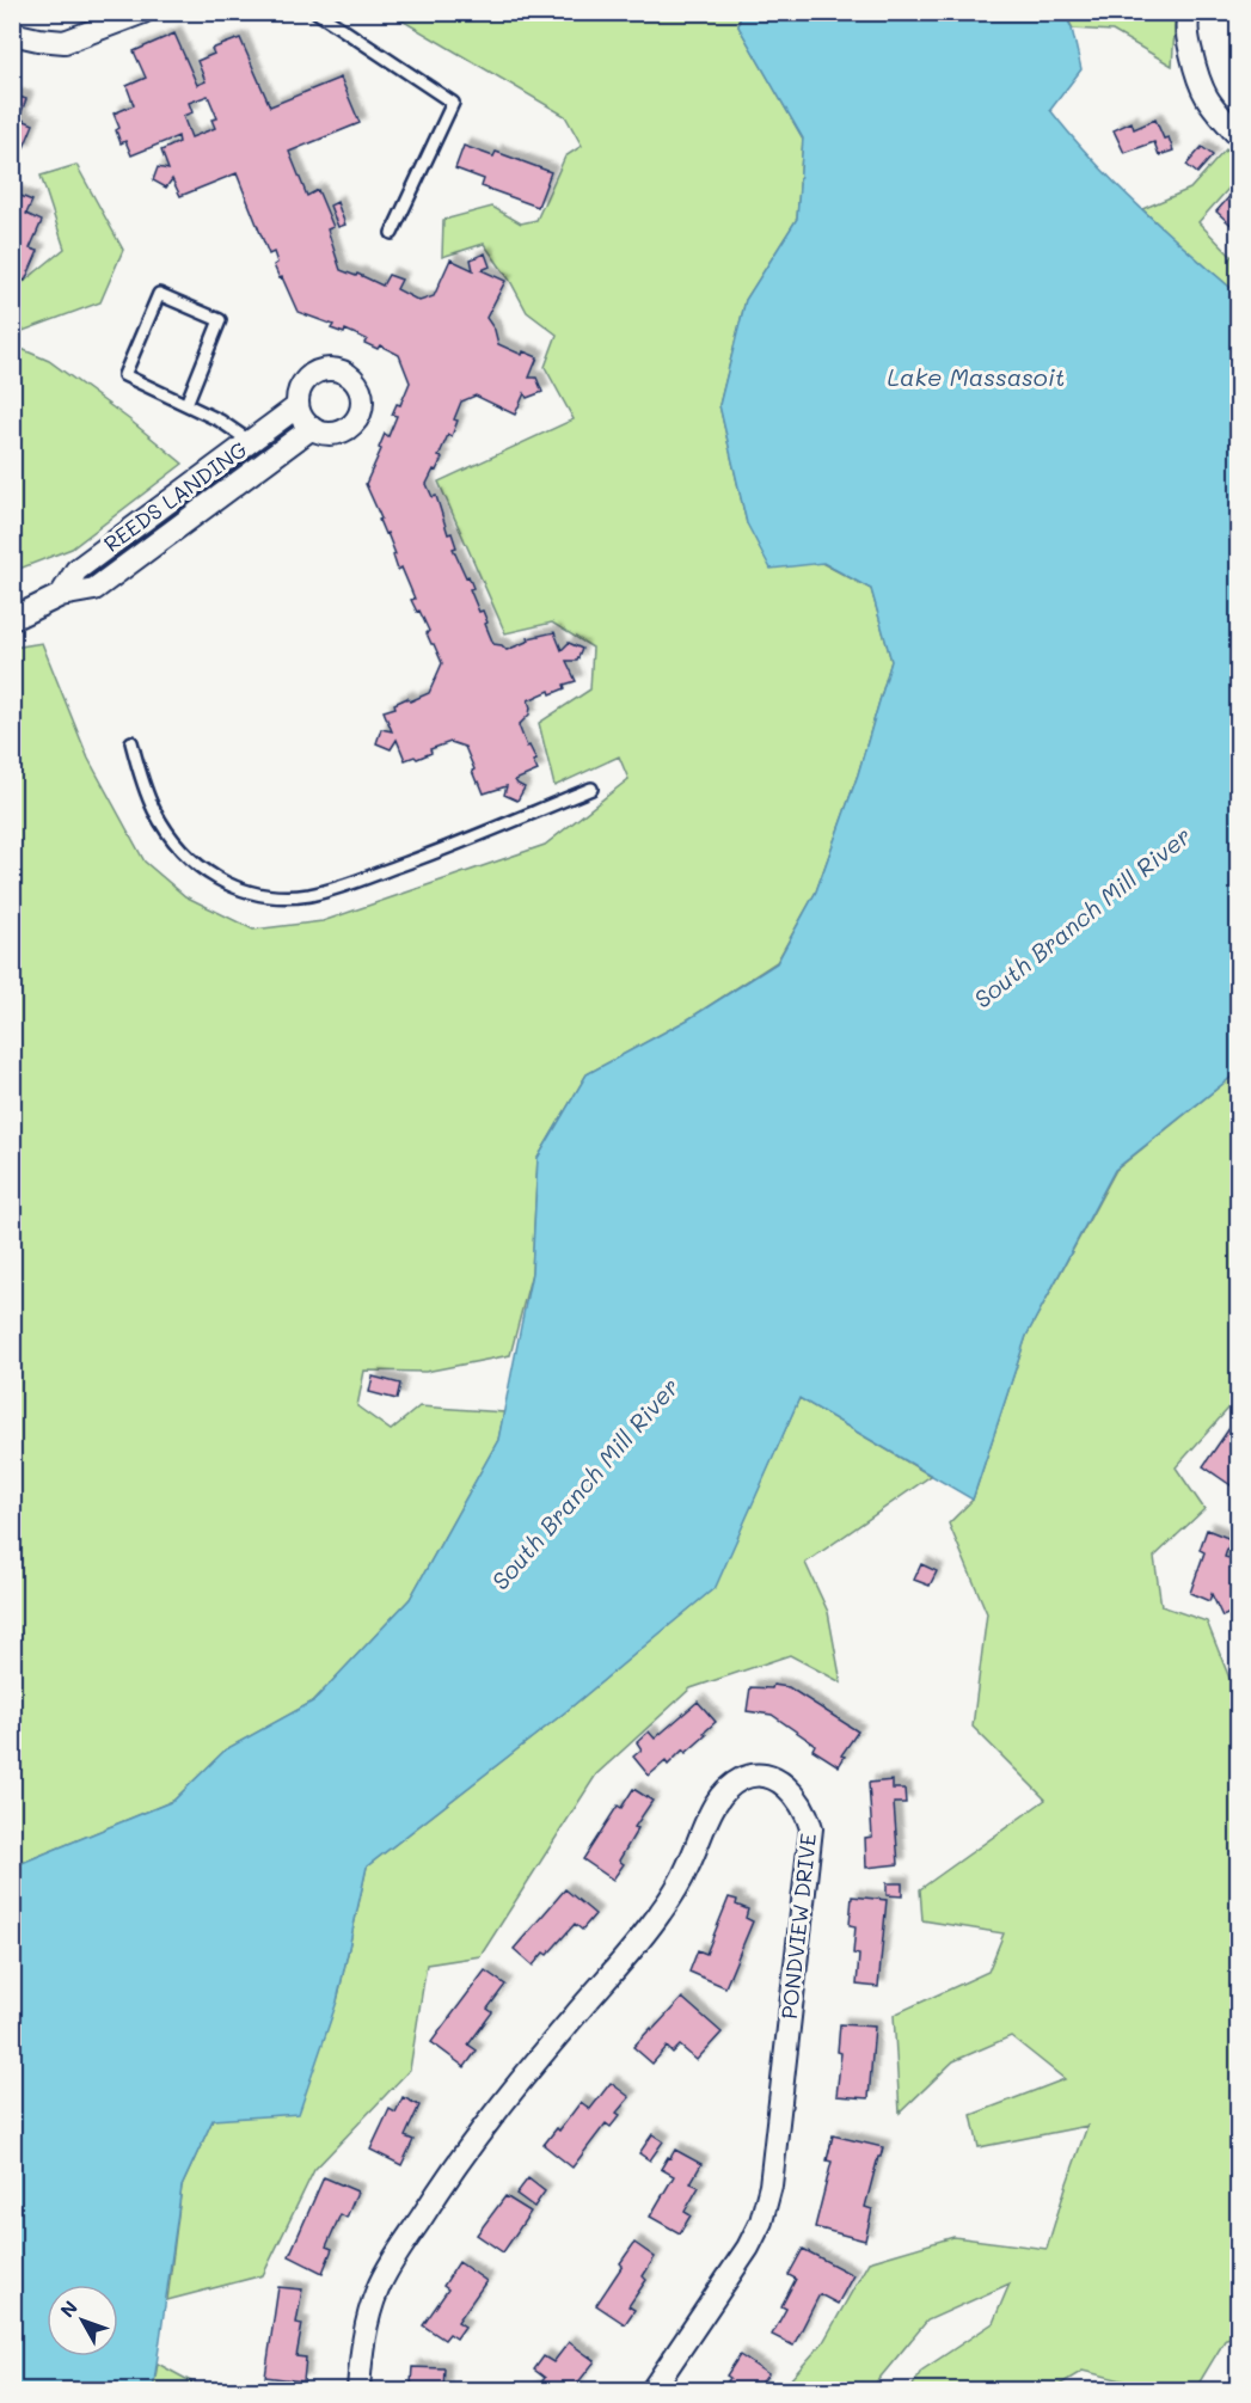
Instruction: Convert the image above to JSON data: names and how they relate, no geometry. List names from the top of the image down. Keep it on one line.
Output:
{"streets":{"street":["REEDS LANDING","PONDVIEW DRIVE"]},"water":["Lake Massasoit","South Branch Mill River"],"north":"top left"}
